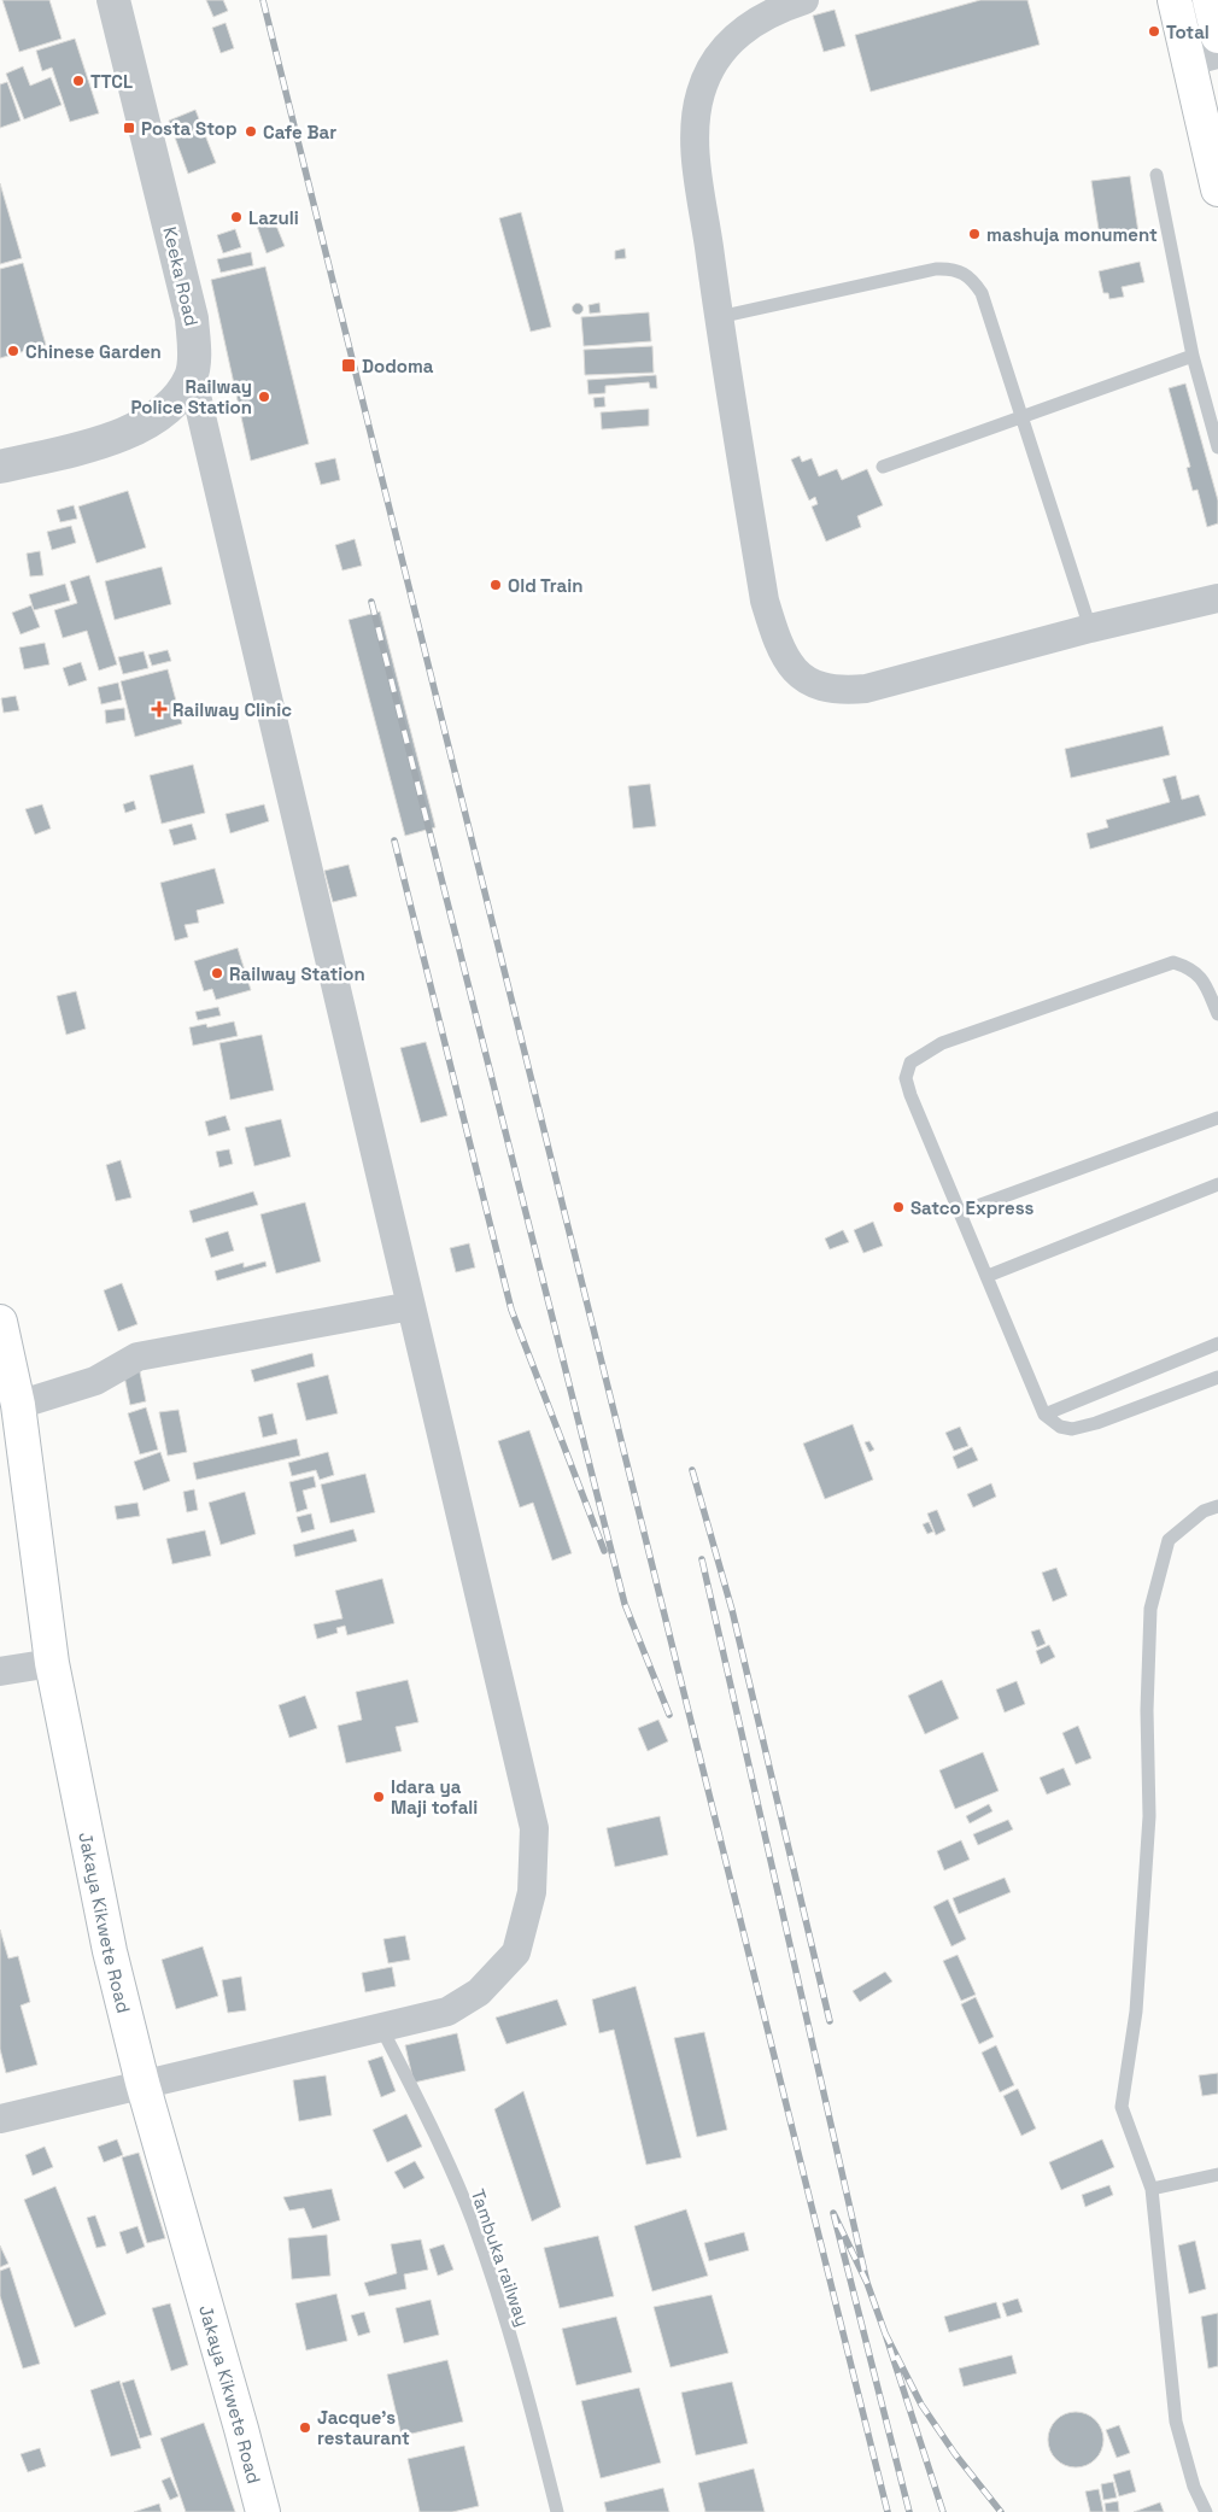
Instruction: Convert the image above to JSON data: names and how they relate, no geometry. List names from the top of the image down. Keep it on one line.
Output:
{"streets":{"main road":["Jakaya Kikwete Road"],"street":["Keeka Road"],"lane":["Tambuka railway"]},"places":{"other":["Total","TTCL","Cafe Bar","Lazuli","mashuja monument","Chinese Garden","Railway Police Station","Old Train","Railway Station","Satco Express","Idara ya Maji tofali","Jacque's restaurant"],"transit":["Posta Stop","Dodoma"],"health":["Railway Clinic"]}}
